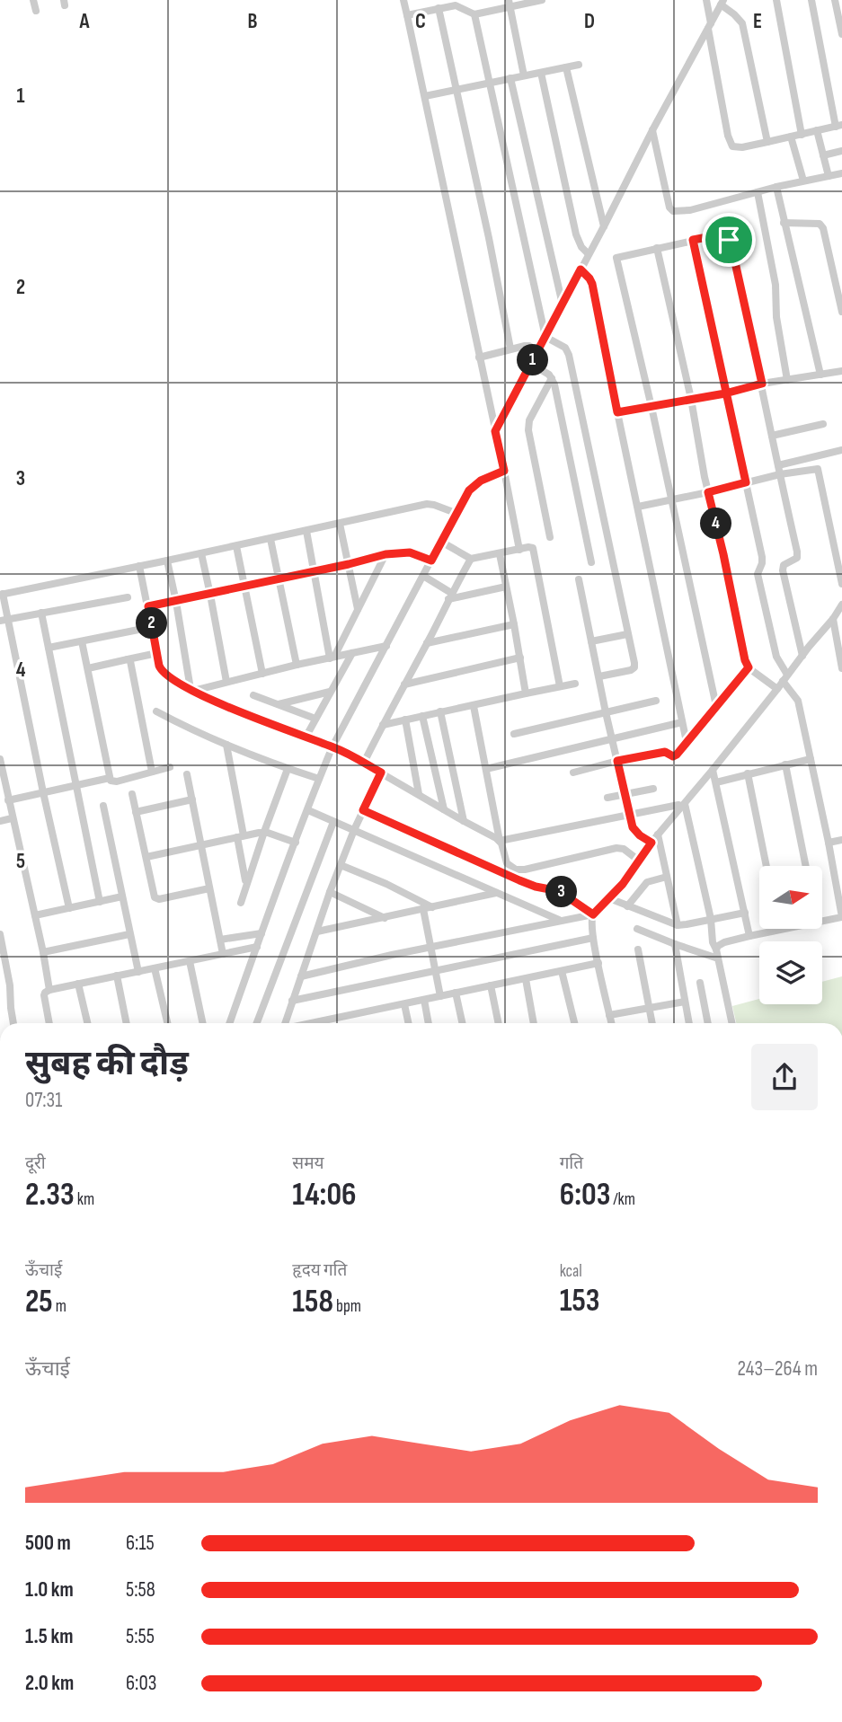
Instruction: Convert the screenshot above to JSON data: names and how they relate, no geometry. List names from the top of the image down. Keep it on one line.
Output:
{"north":"right","page":{"pins":["1","4","2","3"],"heading":["सुबह की दौड़","07:31"],"stats":[["दूरी","2.33 km"],["समय","14:06"],["गति","6:03 /km"],["ऊँचाई","25 m"],["हृदय गति","158 bpm"],["kcal","153"]],"chart":["ऊँचाई","243–264 m"],"list":[{"name":"500 m","note":"6:15"},{"name":"1.0 km","note":"5:58"},{"name":"1.5 km","note":"5:55"},{"name":"2.0 km","note":"6:03"}]},"grid":{"columns":["A","B","C","D","E"],"rows":["1","2","3","4","5"]}}
